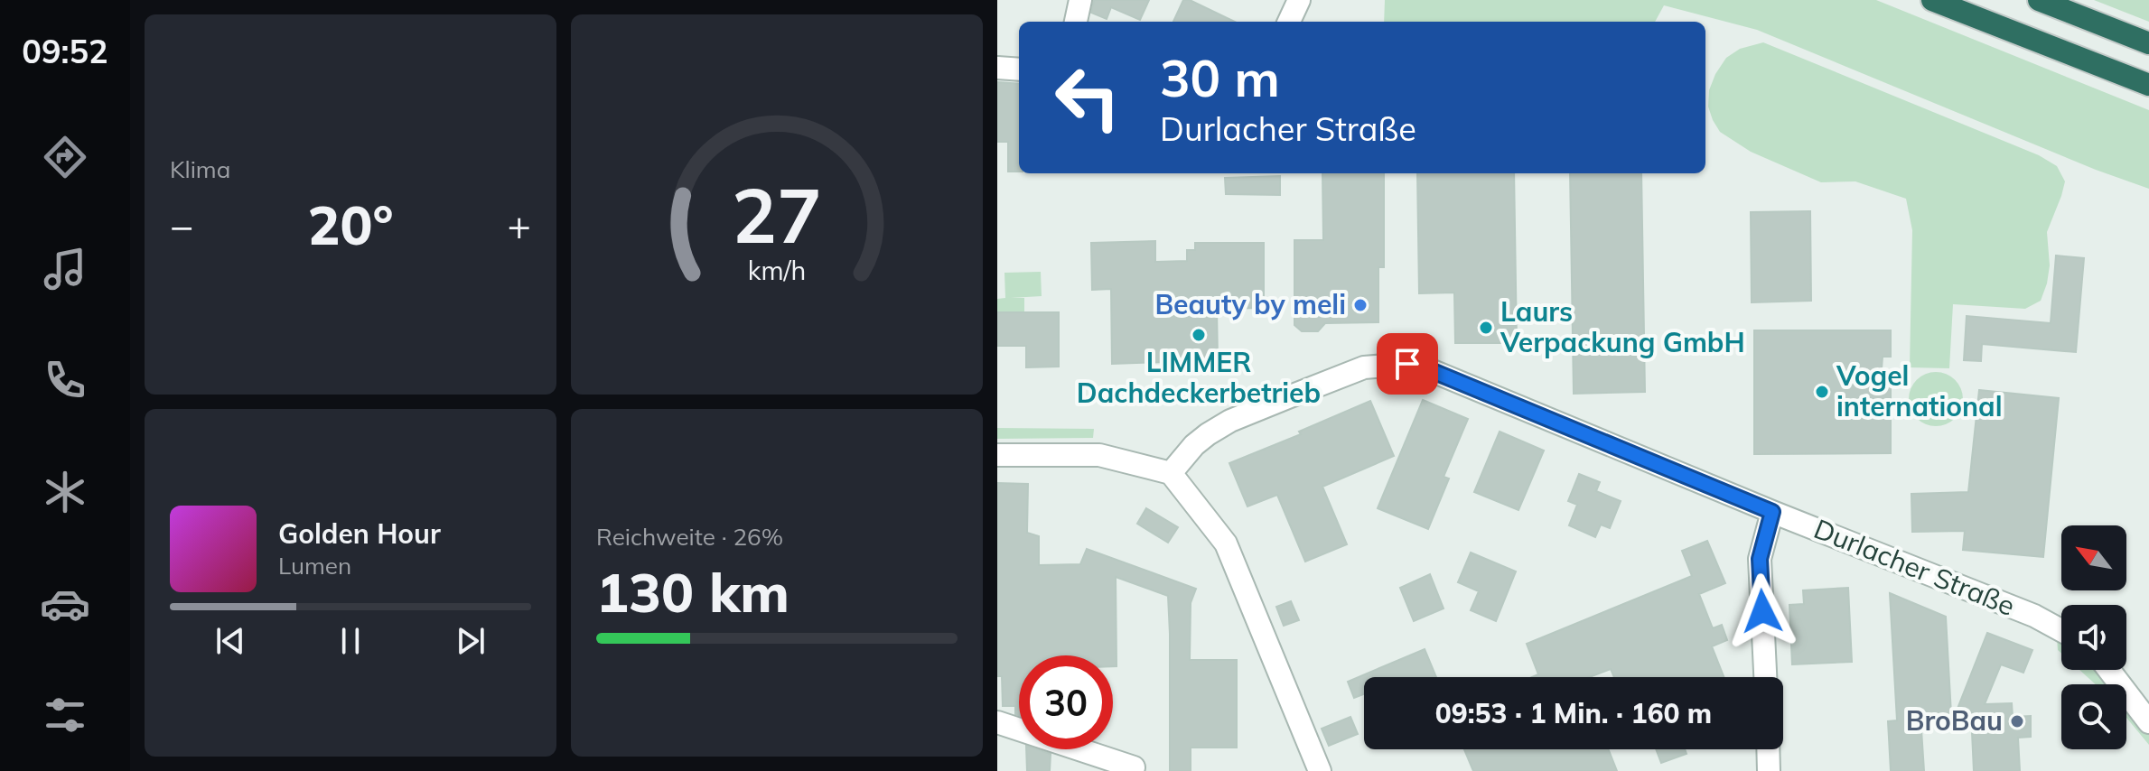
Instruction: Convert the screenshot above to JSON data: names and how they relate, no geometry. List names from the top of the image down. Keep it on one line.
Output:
{"streets":{"street":["Durlacher Straße"]},"places":["Beauty by meli","Laurs Verpackung GmbH","LIMMER Dachdeckerbetrieb","Vogel international","BroBau"],"north":"top left","page":{"tabs":"09:52","tile":["Klima",["Reichweite · 26%","130 km"]],"turn":["30 m","Durlacher Straße"],"heat":["−","20°","+"],"song":["Golden Hour","Lumen"],"limit":"30","trip":"09:53 · 1 Min. · 160 m","gauge":["27","km/h"]}}
